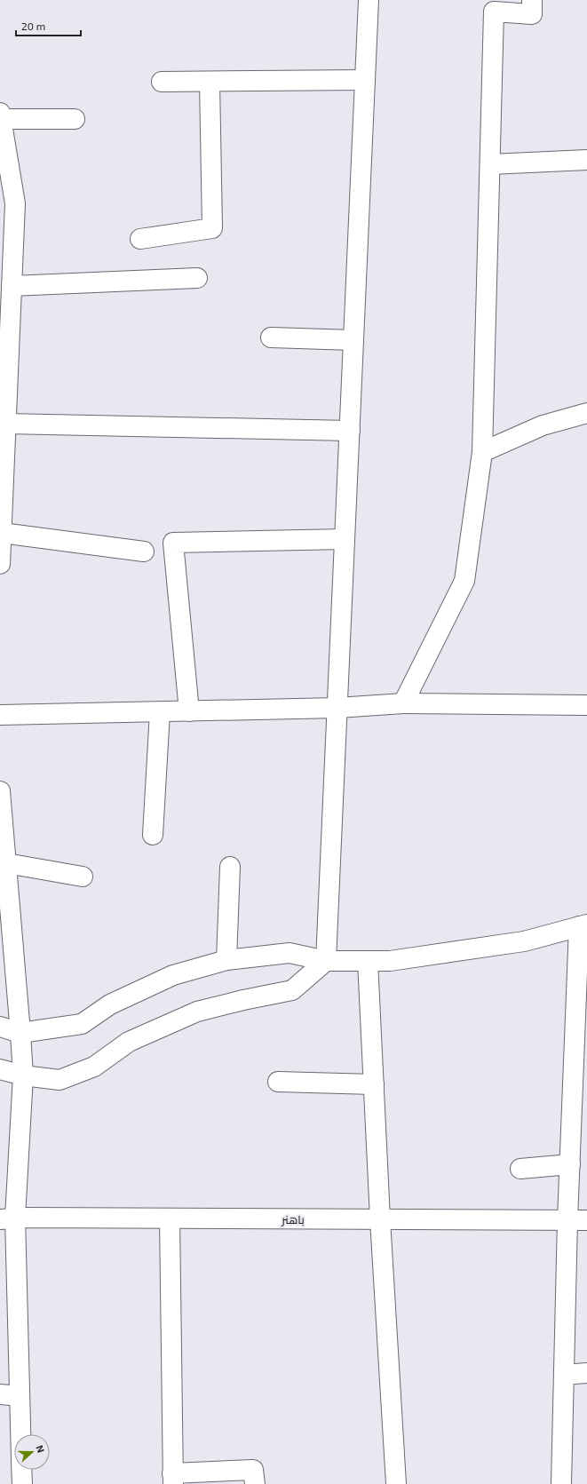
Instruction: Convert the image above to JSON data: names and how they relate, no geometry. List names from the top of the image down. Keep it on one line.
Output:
{"streets":{"street":["باهنر"]},"scale_bar":"20 m","north":"right"}
